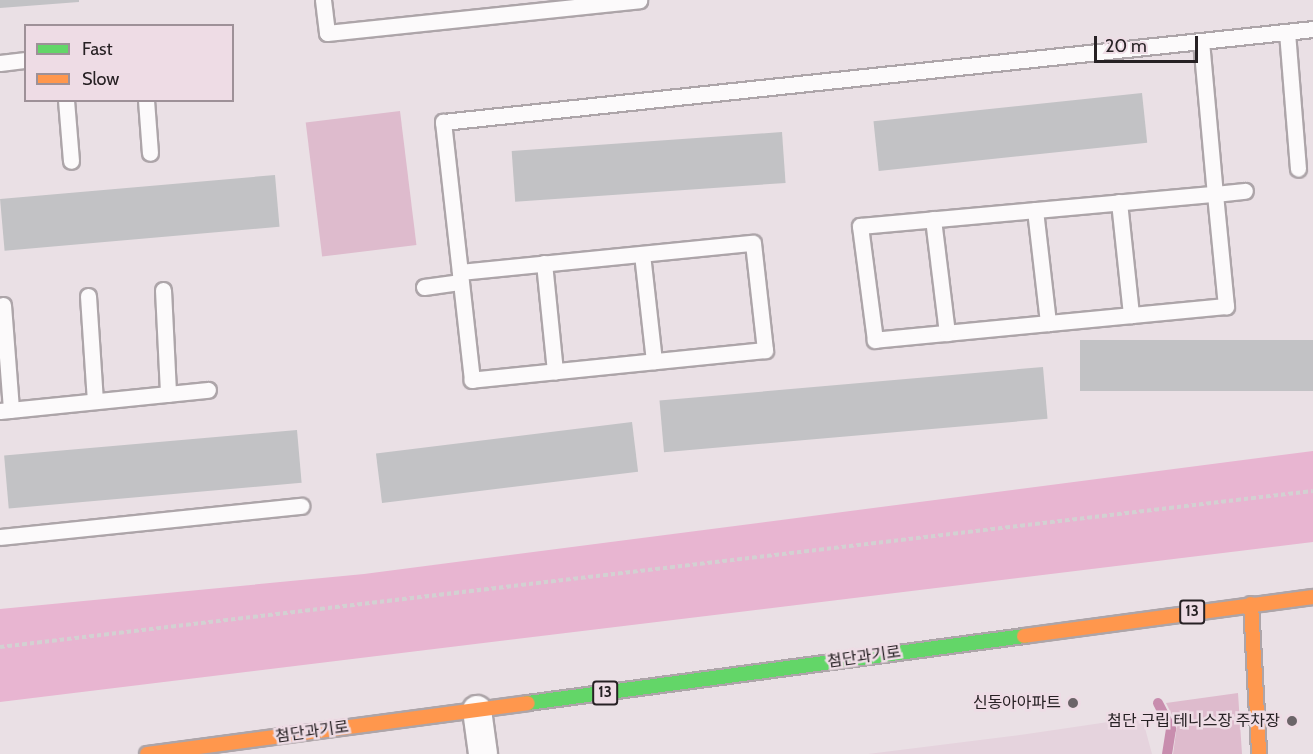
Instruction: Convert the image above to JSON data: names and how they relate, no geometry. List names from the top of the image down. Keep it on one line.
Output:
{"streets":{"main road":["13","첨단과기로"]},"places":["신동아아파트","첨단 구립 테니스장 주차장"],"legend":["Fast","Slow"],"scale_bar":"20 m"}
